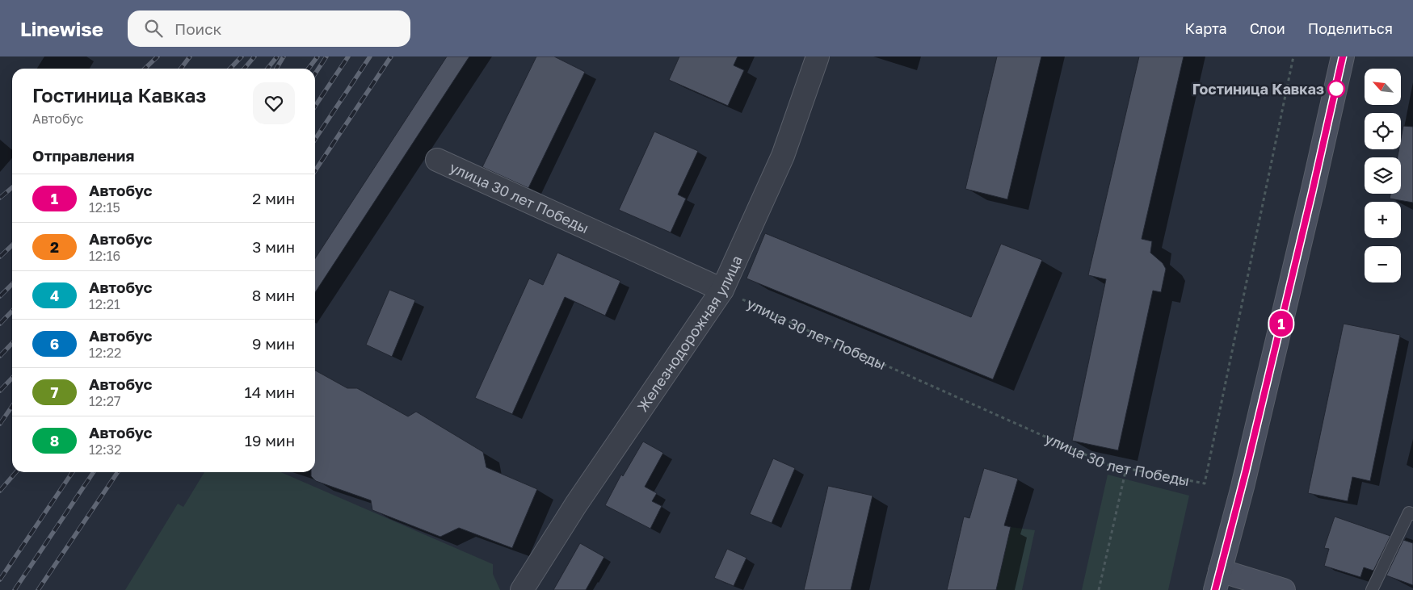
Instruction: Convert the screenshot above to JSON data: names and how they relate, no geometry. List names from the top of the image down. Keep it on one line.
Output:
{"streets":{"street":["улица 30 лет Победы","Железнодорожная улица"]},"crossings":[["улица 30 лет Победы","Железнодорожная улица"]],"places":["Гостиница Кавказ"],"lines":["bus line 1"],"north":"top left","page":{"header":"Linewise","search":"Поиск","nav":["Карта","Слои","Поделиться"],"on_map":"1","map_buttons":["+","−"],"heading":[["Гостиница Кавказ","Автобус"],"Отправления"],"list":[{"mark":"1","name":"Автобус","note":"12:15","value":"2 мин"},{"mark":"2","name":"Автобус","note":"12:16","value":"3 мин"},{"mark":"4","name":"Автобус","note":"12:21","value":"8 мин"},{"mark":"6","name":"Автобус","note":"12:22","value":"9 мин"},{"mark":"7","name":"Автобус","note":"12:27","value":"14 мин"},{"mark":"8","name":"Автобус","note":"12:32","value":"19 мин"}]}}
